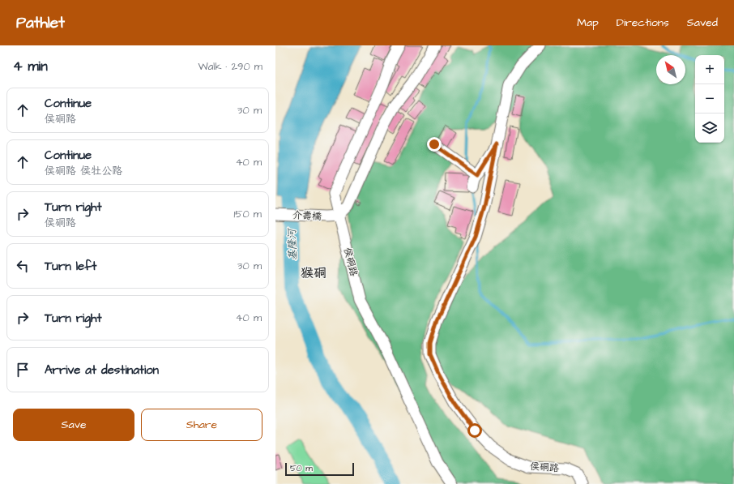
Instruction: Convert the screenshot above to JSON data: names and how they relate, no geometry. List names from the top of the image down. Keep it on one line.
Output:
{"streets":{"street":["介壽橋","侯硐路"]},"crossings":[["介壽橋","侯硐路"]],"districts":["猴硐"],"water":["基隆河"],"scale_bar":"50 m","north":"top left","page":{"header":"Pathlet","nav":["Map","Directions","Saved"],"heading":["4 min","Walk · 290 m"],"map_buttons":["+","−"],"list":[["Continue","侯硐路","30 m"],["Continue","侯硐路 侯牡公路","40 m"],["Turn right","侯硐路","150 m"],["Turn left","30 m"],["Turn right","40 m"],"Arrive at destination"],"buttons":["Save","Share"],"scale":"50 m"}}
